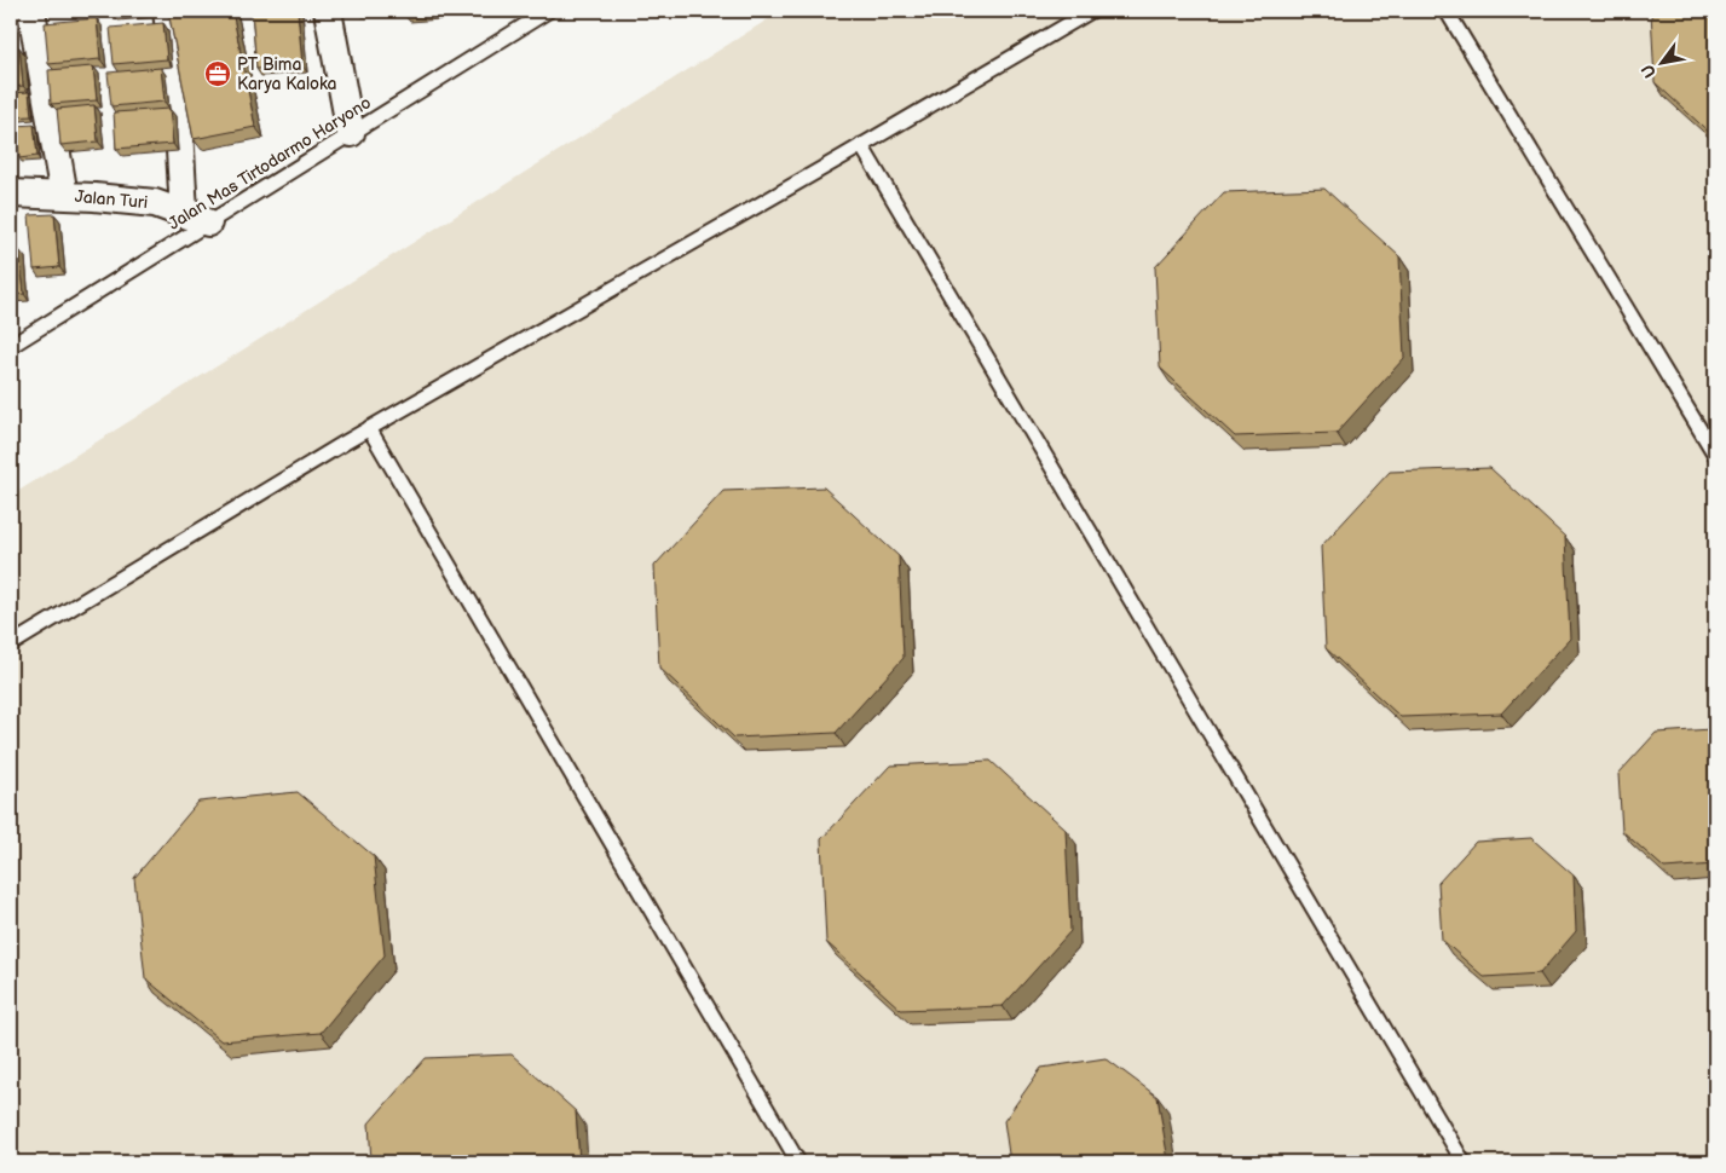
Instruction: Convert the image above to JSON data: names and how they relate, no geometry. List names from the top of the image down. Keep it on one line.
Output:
{"streets":{"street":["Jalan Turi"],"lane":["Jalan Mas Tirtodarmo Haryono"]},"crossings":[["Jalan Mas Tirtodarmo Haryono","Jalan Turi"]],"places":{"office":["PT Bima Karya Kaloka"]},"north":"bottom left"}
